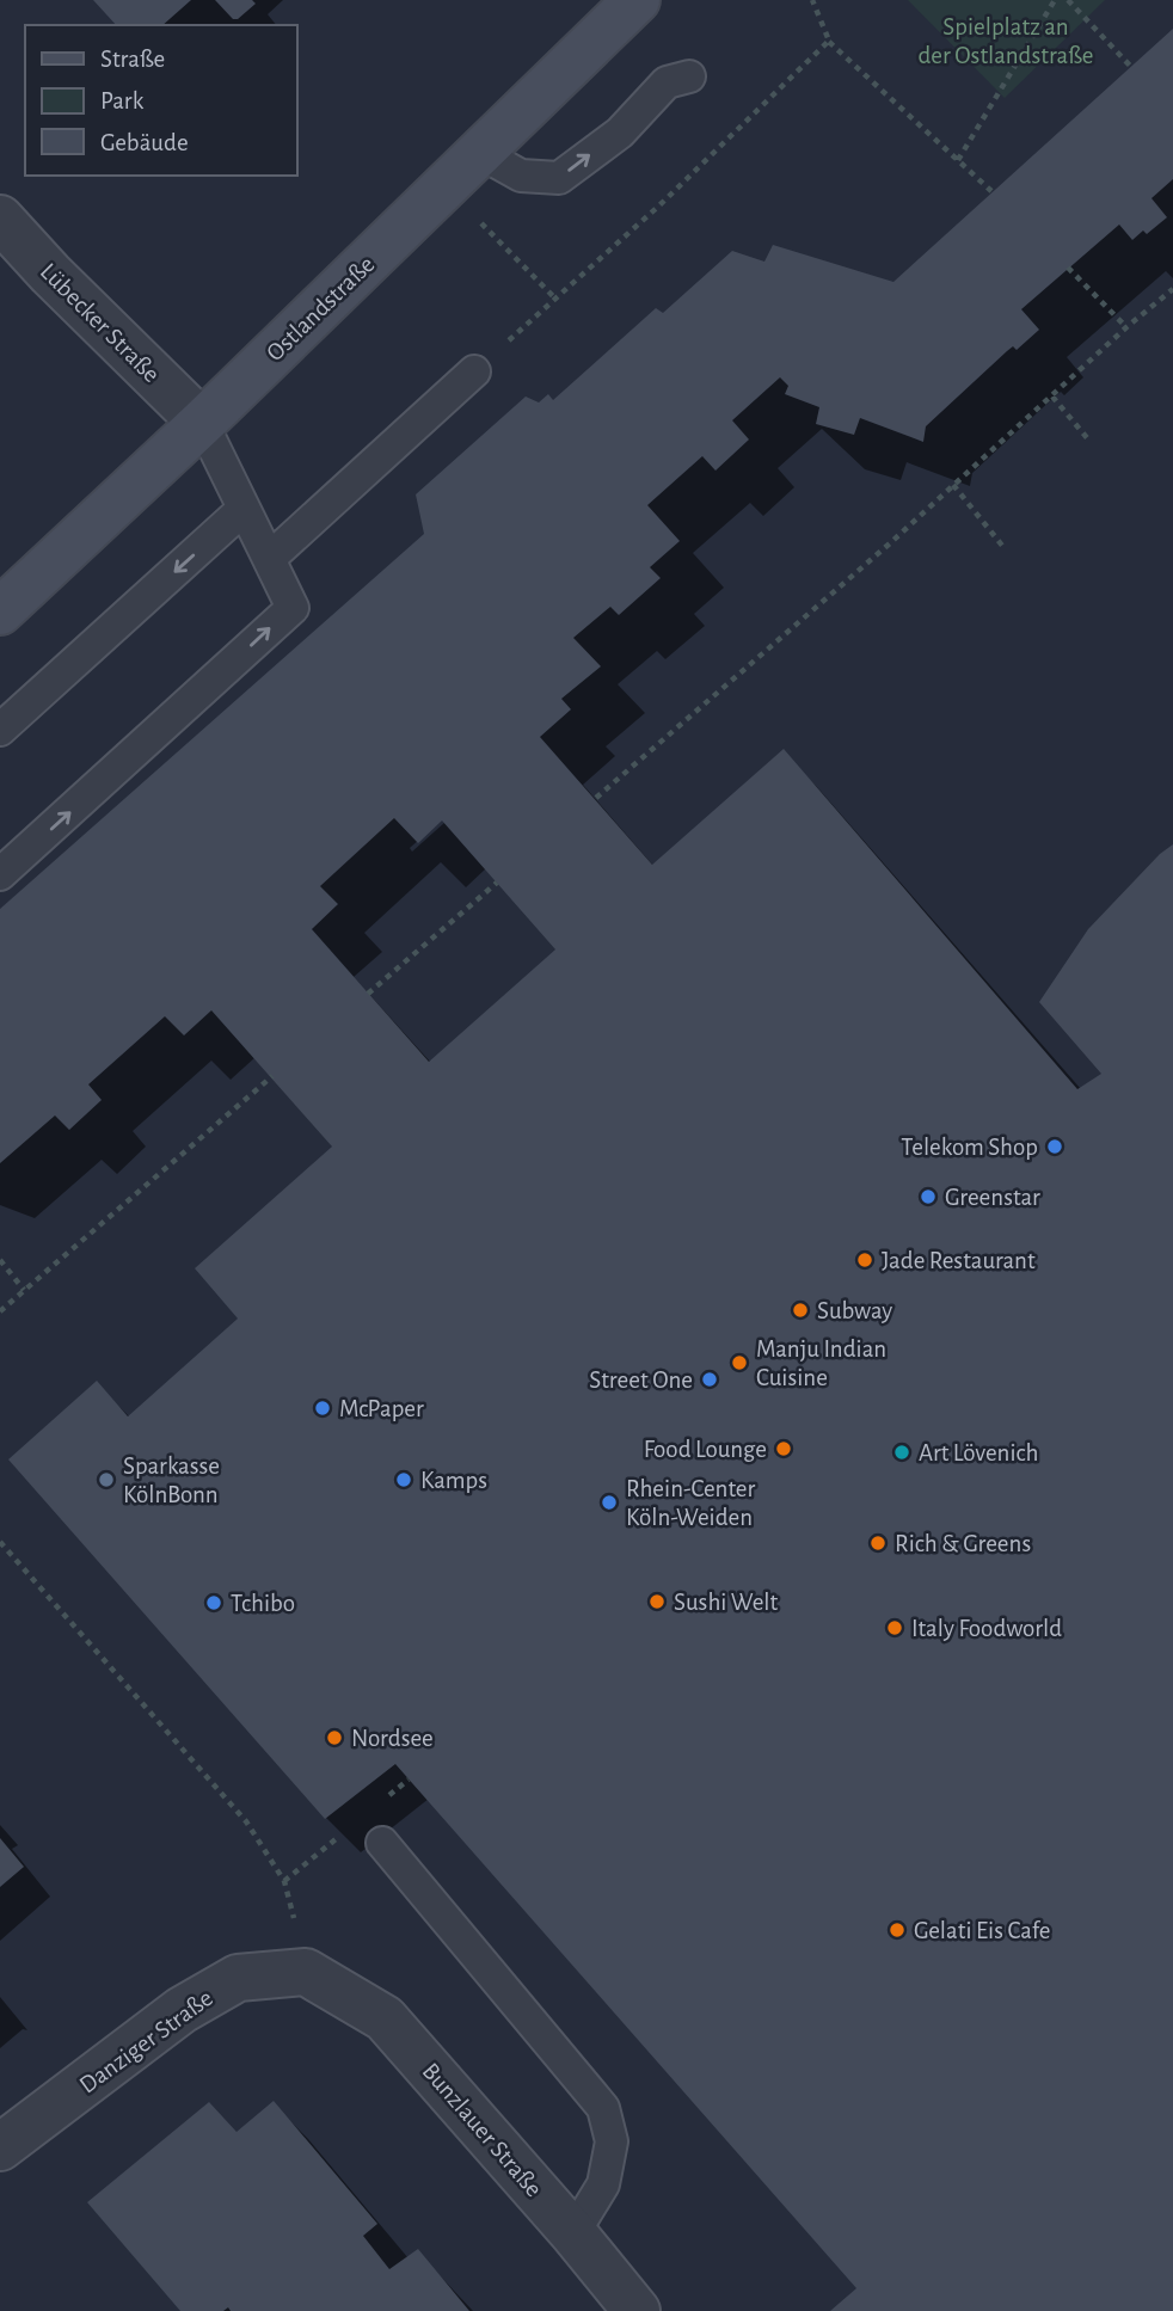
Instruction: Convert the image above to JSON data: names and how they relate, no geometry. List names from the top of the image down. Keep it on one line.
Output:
{"streets":{"street":["Ostlandstraße","Lübecker Straße","Danziger Straße","Bunzlauer Straße"]},"crossings":[["Ostlandstraße","Lübecker Straße"],["Danziger Straße","Bunzlauer Straße"]],"parks":["Spielplatz an der Ostlandstraße"],"places":["Telekom Shop","Greenstar","Jade Restaurant","Subway","Manju Indian Cuisine","Street One","McPaper","Food Lounge","Art Lövenich","Sparkasse KölnBonn","Kamps","Rhein-Center Köln-Weiden","Rich & Greens","Sushi Welt","Tchibo","Italy Foodworld","Nordsee","Gelati Eis Cafe"],"legend":["Straße","Park","Gebäude"]}
